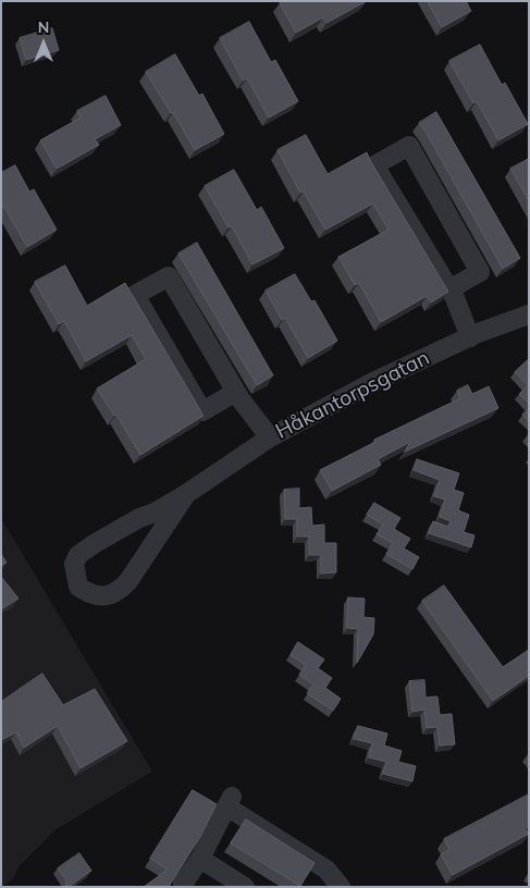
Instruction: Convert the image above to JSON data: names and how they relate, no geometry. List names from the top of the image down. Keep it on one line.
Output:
{"streets":{"street":["Håkantorpsgatan"]},"north":"top"}
